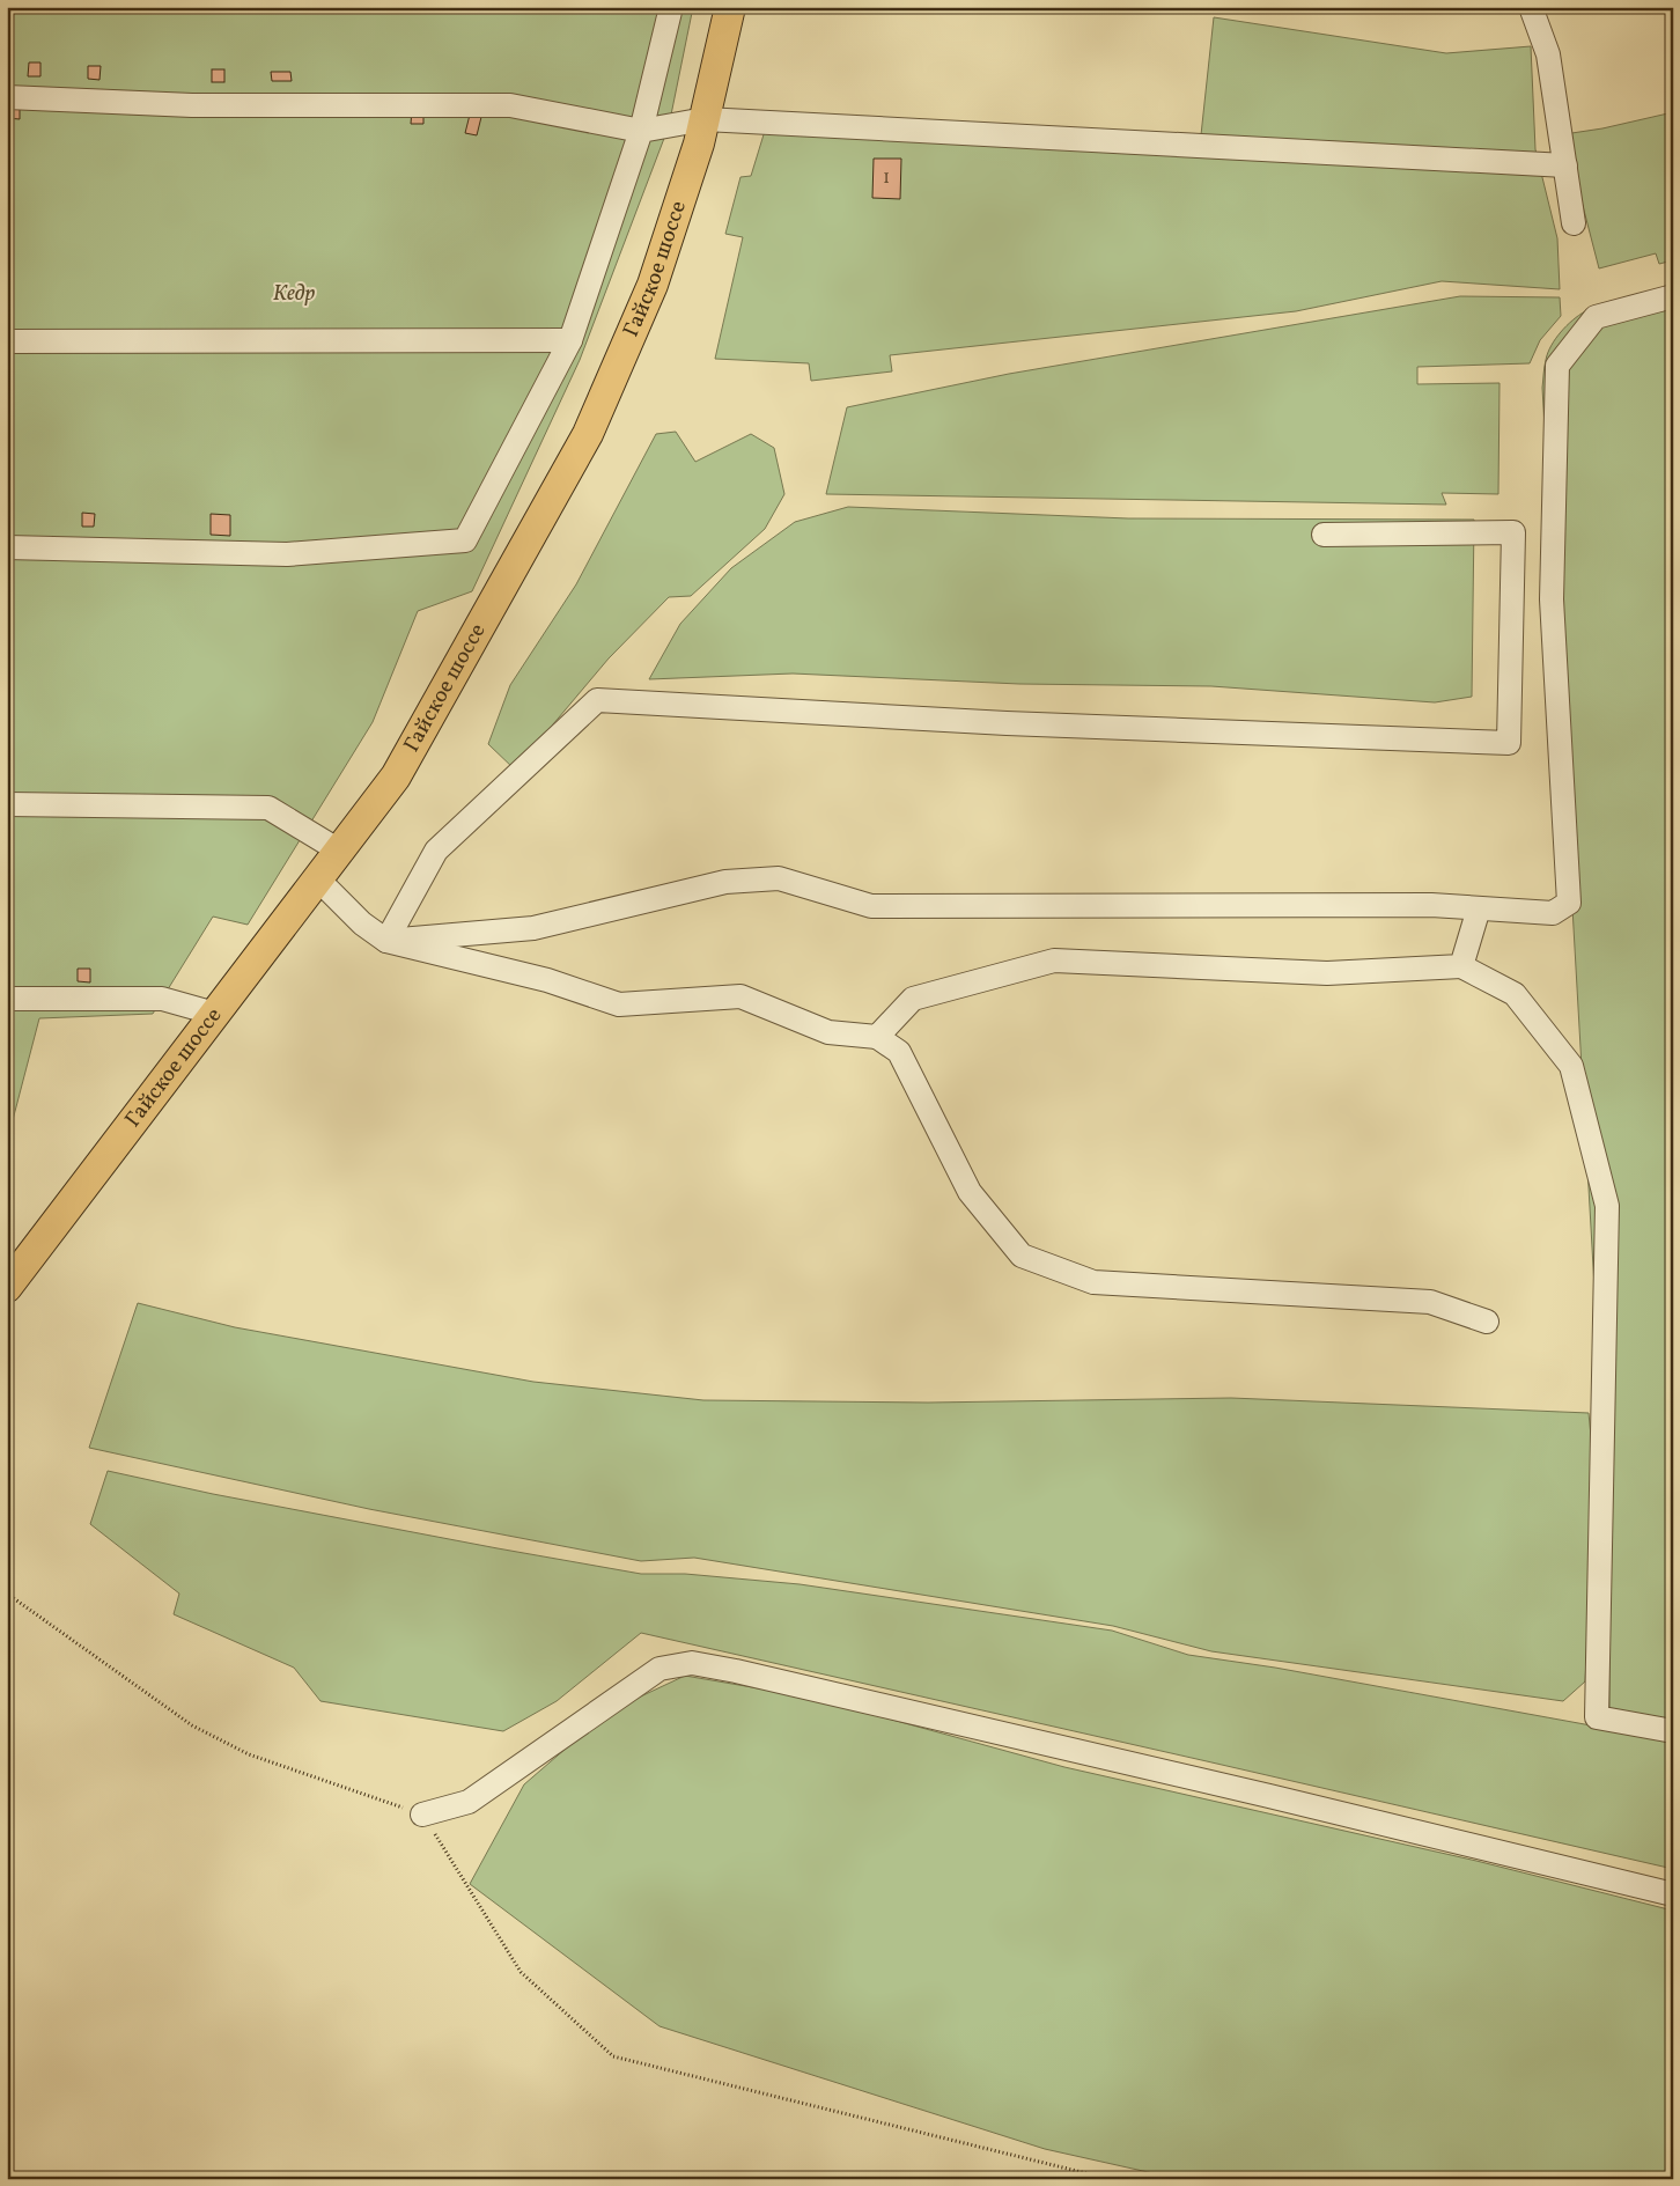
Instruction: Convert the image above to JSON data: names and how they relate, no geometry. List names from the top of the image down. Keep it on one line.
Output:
{"streets":{"main road":["Гайское шоссе"]},"parks":["Кедр"],"house_numbers":["1"]}
